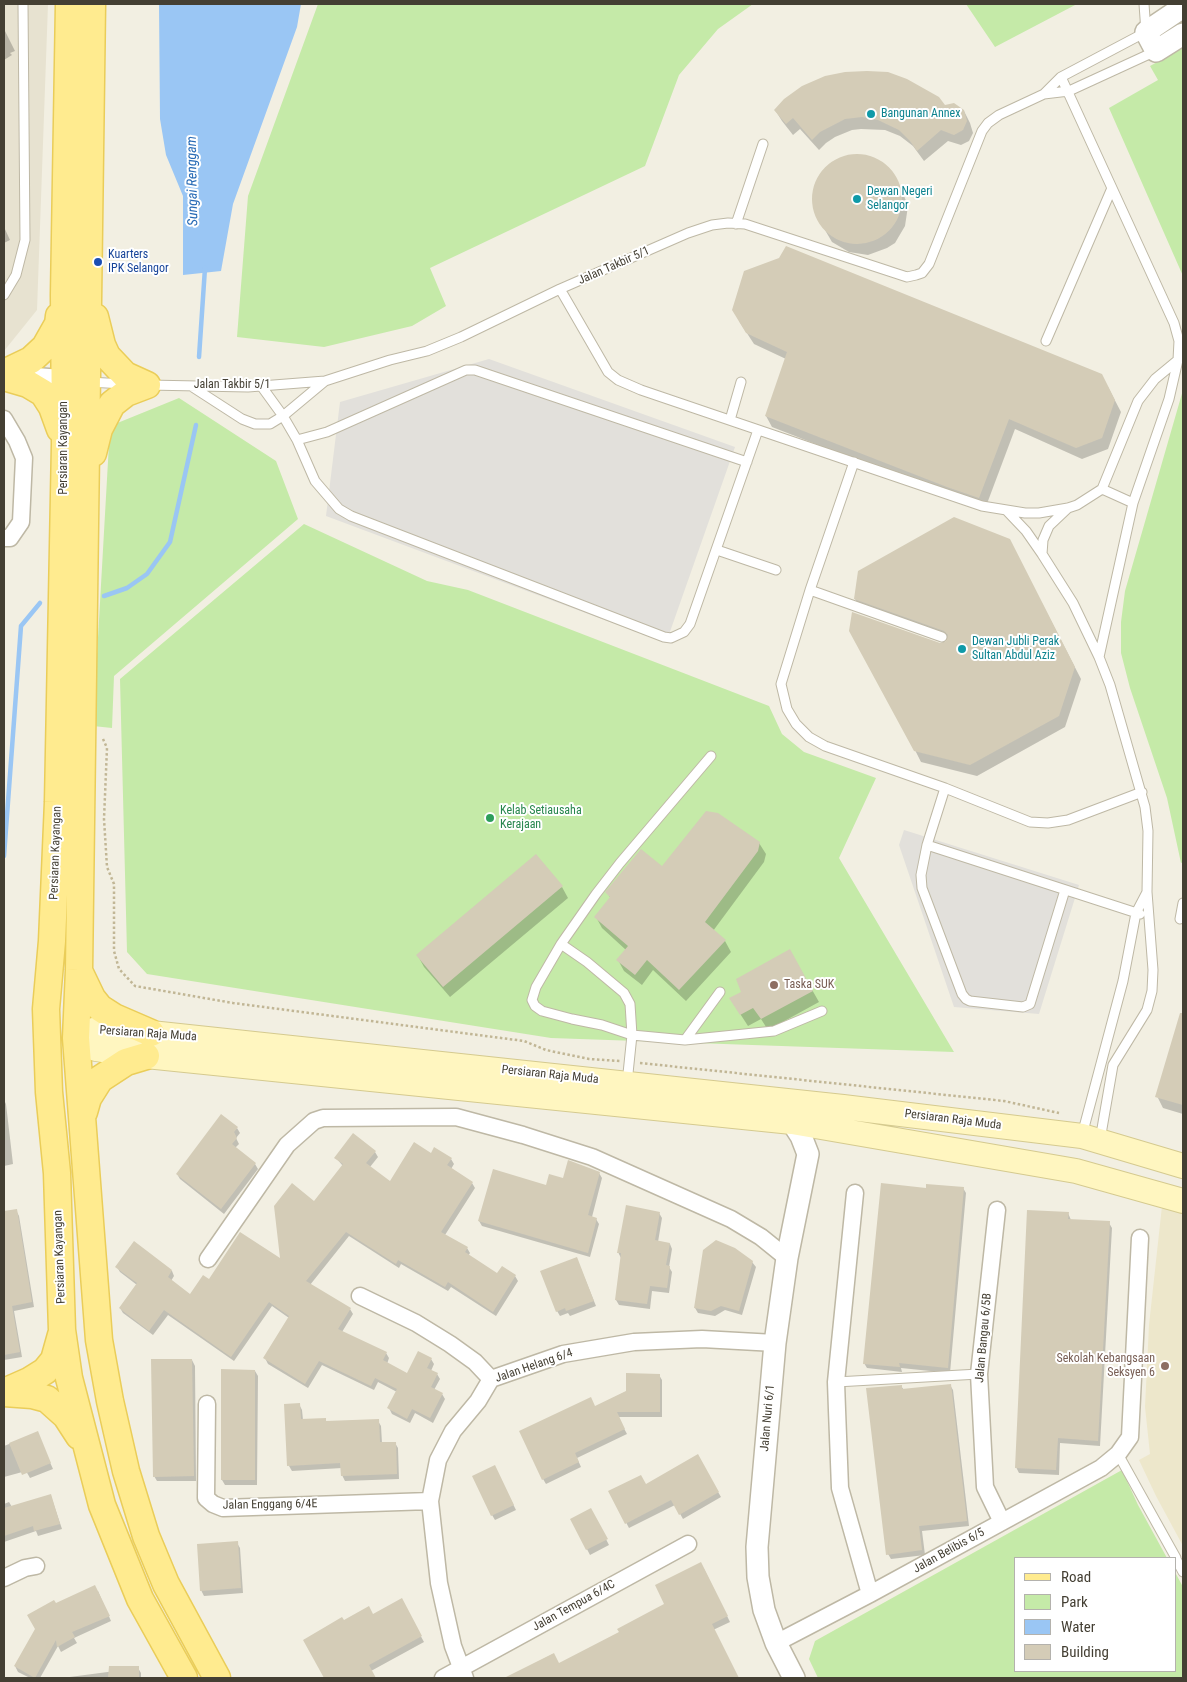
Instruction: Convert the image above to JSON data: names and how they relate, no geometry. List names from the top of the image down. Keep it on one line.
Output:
{"streets":{"main road":["Persiaran Kayangan","Persiaran Raja Muda"],"street":["Jalan Bangau 6/5B","Jalan Helang 6/4","Jalan Nuri 6/1","Jalan Enggang 6/4E","Jalan Belibis 6/5","Jalan Tempua 6/4C"],"lane":["Jalan Takbir 5/1"]},"crossings":[["Jalan Takbir 5/1","Persiaran Kayangan"],["Persiaran Kayangan","Persiaran Raja Muda"],["Jalan Bangau 6/5B","Jalan Belibis 6/5"],["Jalan Helang 6/4","Jalan Nuri 6/1"],["Jalan Helang 6/4","Jalan Enggang 6/4E"],["Jalan Helang 6/4","Jalan Tempua 6/4C"],["Jalan Nuri 6/1","Jalan Belibis 6/5"]],"water":["Sungai Renggam"],"places":["Bangunan Annex","Dewan Negeri Selangor","Kuarters IPK Selangor","Dewan Jubli Perak Sultan Abdul Aziz","Kelab Setiausaha Kerajaan","Taska SUK","Sekolah Kebangsaan Seksyen 6"],"legend":["Road","Park","Water","Building"]}
